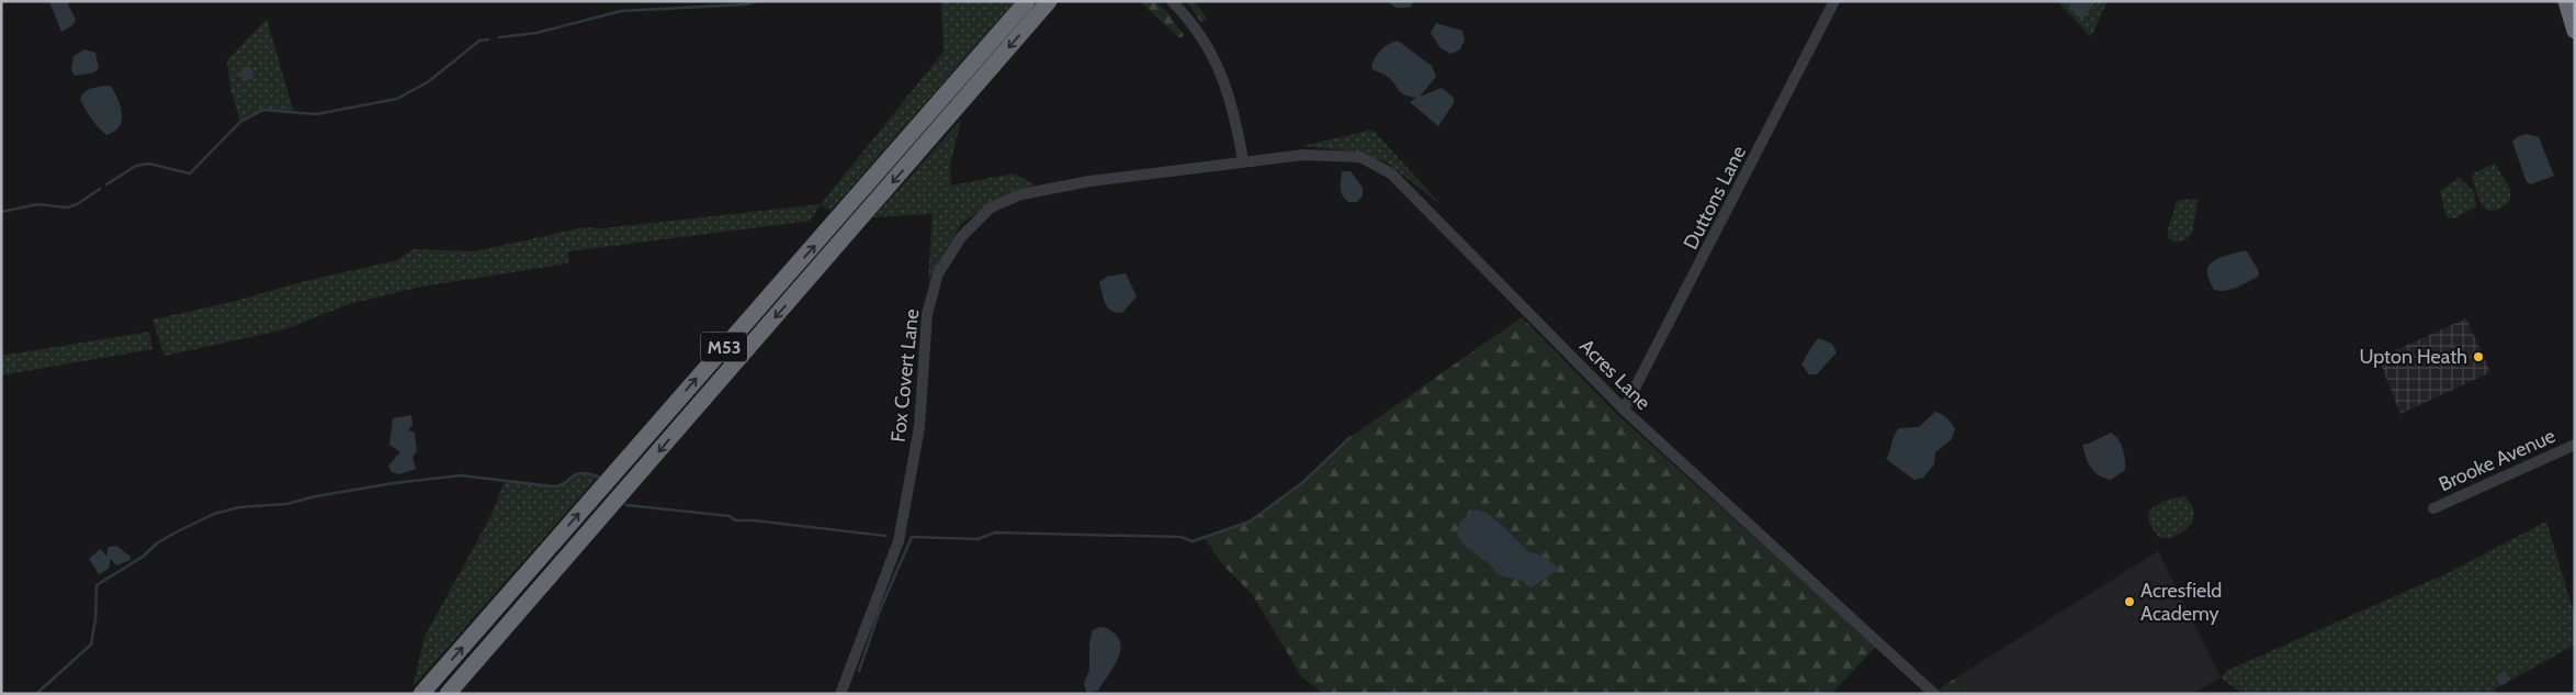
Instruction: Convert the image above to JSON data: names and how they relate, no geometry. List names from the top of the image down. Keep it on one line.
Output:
{"streets":{"highway":["M53"],"street":["Duttons Lane","Acres Lane","Fox Covert Lane","Brooke Avenue"]},"crossings":[["Duttons Lane","Acres Lane"],["Acres Lane","Fox Covert Lane"]],"places":["Upton Heath","Acresfield Academy"]}
